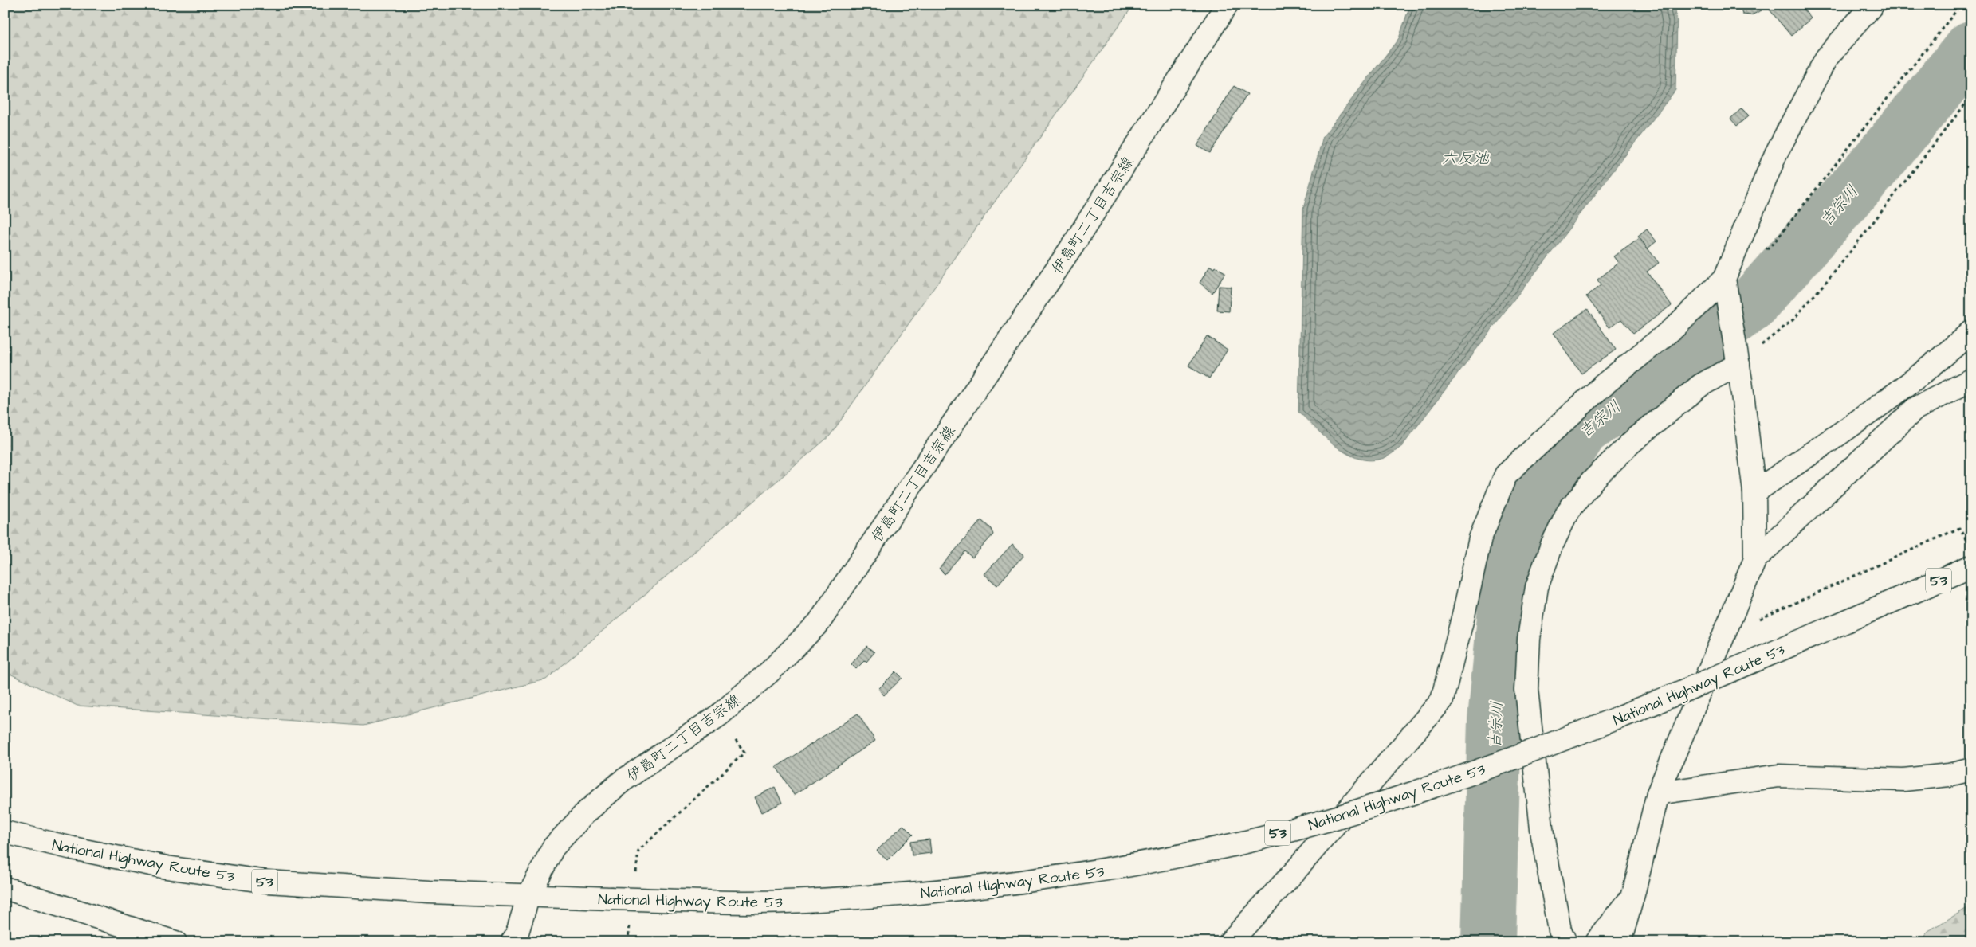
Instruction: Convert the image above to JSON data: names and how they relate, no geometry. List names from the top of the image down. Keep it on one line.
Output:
{"streets":{"main road":["伊島町二丁目吉宗線","53","National Highway Route 53"]},"crossings":[["伊島町二丁目吉宗線","National Highway Route 53"]],"water":["六反池","吉宗川"]}
